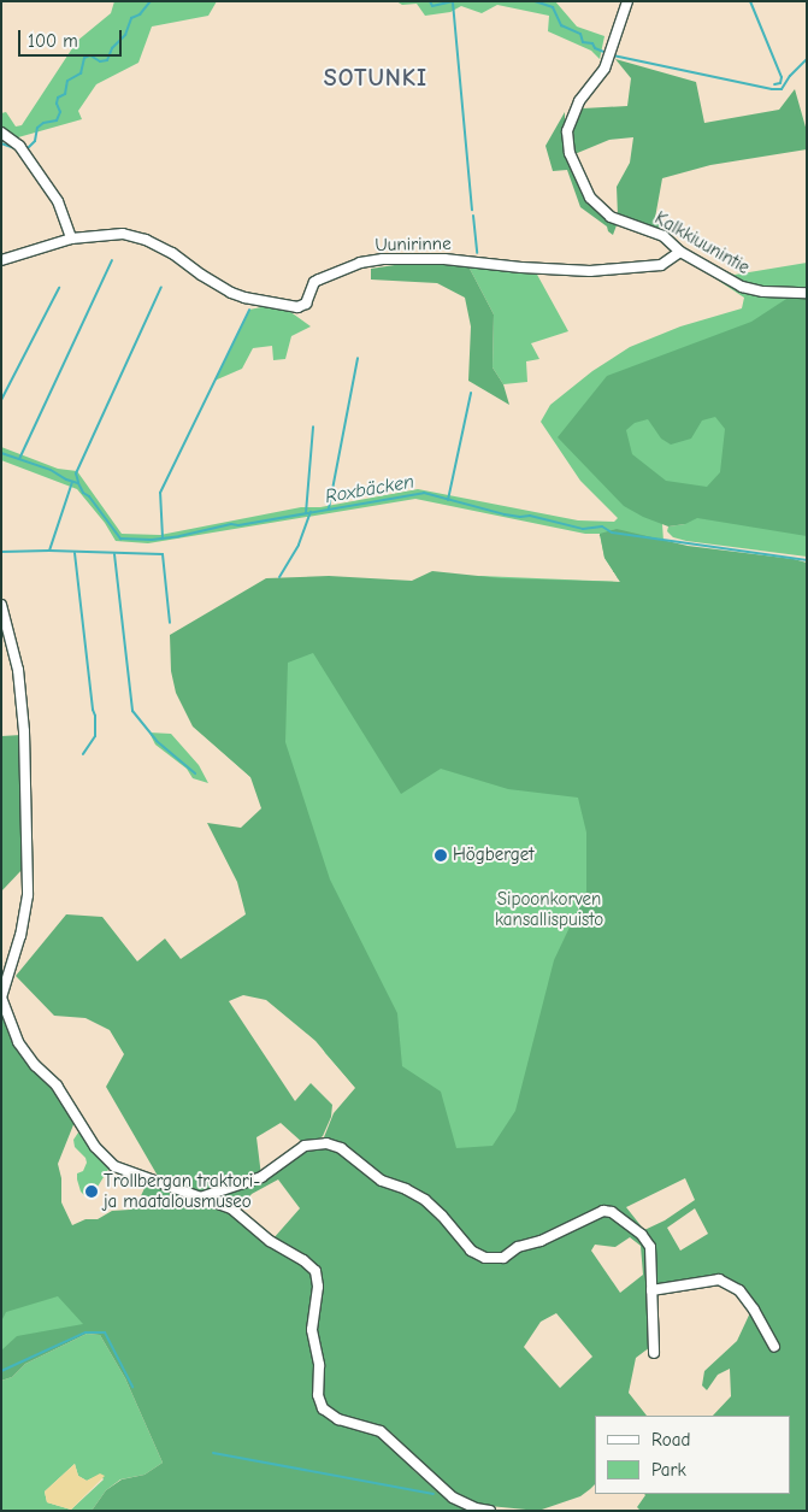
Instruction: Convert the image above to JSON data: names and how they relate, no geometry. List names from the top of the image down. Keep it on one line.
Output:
{"streets":{"street":["Kalkkiuunintie","Uunirinne"]},"crossings":[["Kalkkiuunintie","Uunirinne"]],"districts":["SOTUNKI"],"water":["Roxbäcken"],"parks":["Sipoonkorven kansallispuisto"],"places":["Högberget","Trollbergan traktori- ja maatalousmuseo"],"legend":["Road","Park"],"scale_bar":"100 m"}
